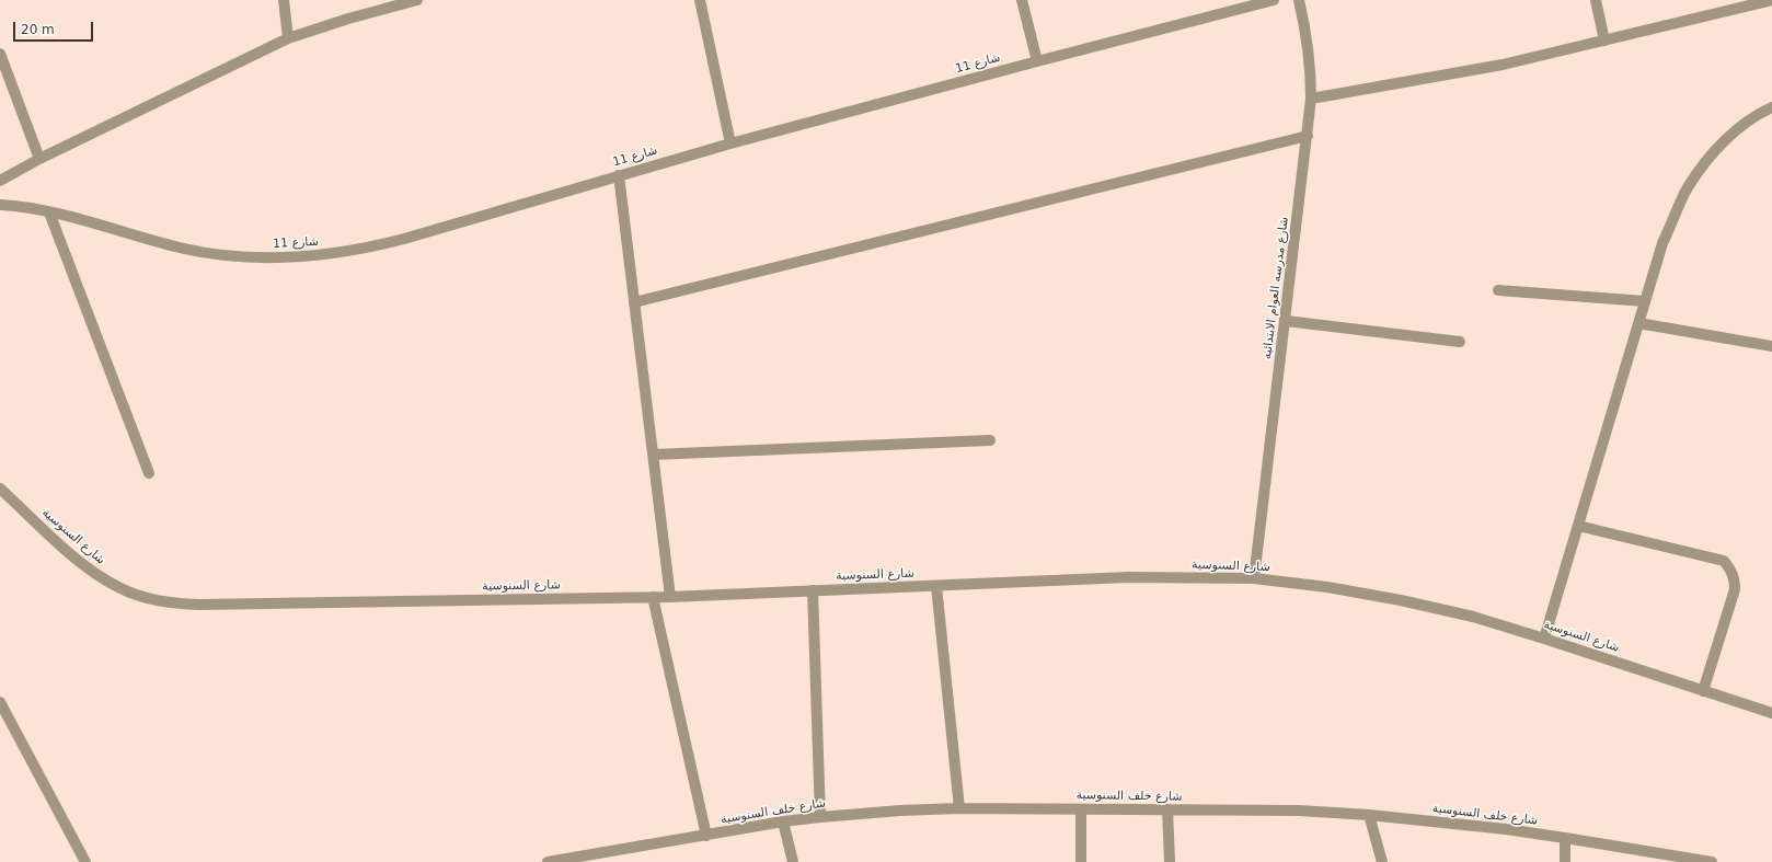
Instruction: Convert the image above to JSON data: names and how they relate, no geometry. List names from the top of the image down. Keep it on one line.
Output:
{"streets":{"street":["شارع 11","شارع مدرسه العوام الابتدائيه","شارع السنوسية","شارع خلف السنوسية"]},"crossings":[["شارع مدرسه العوام الابتدائيه","شارع السنوسية"]],"scale_bar":"20 m"}
